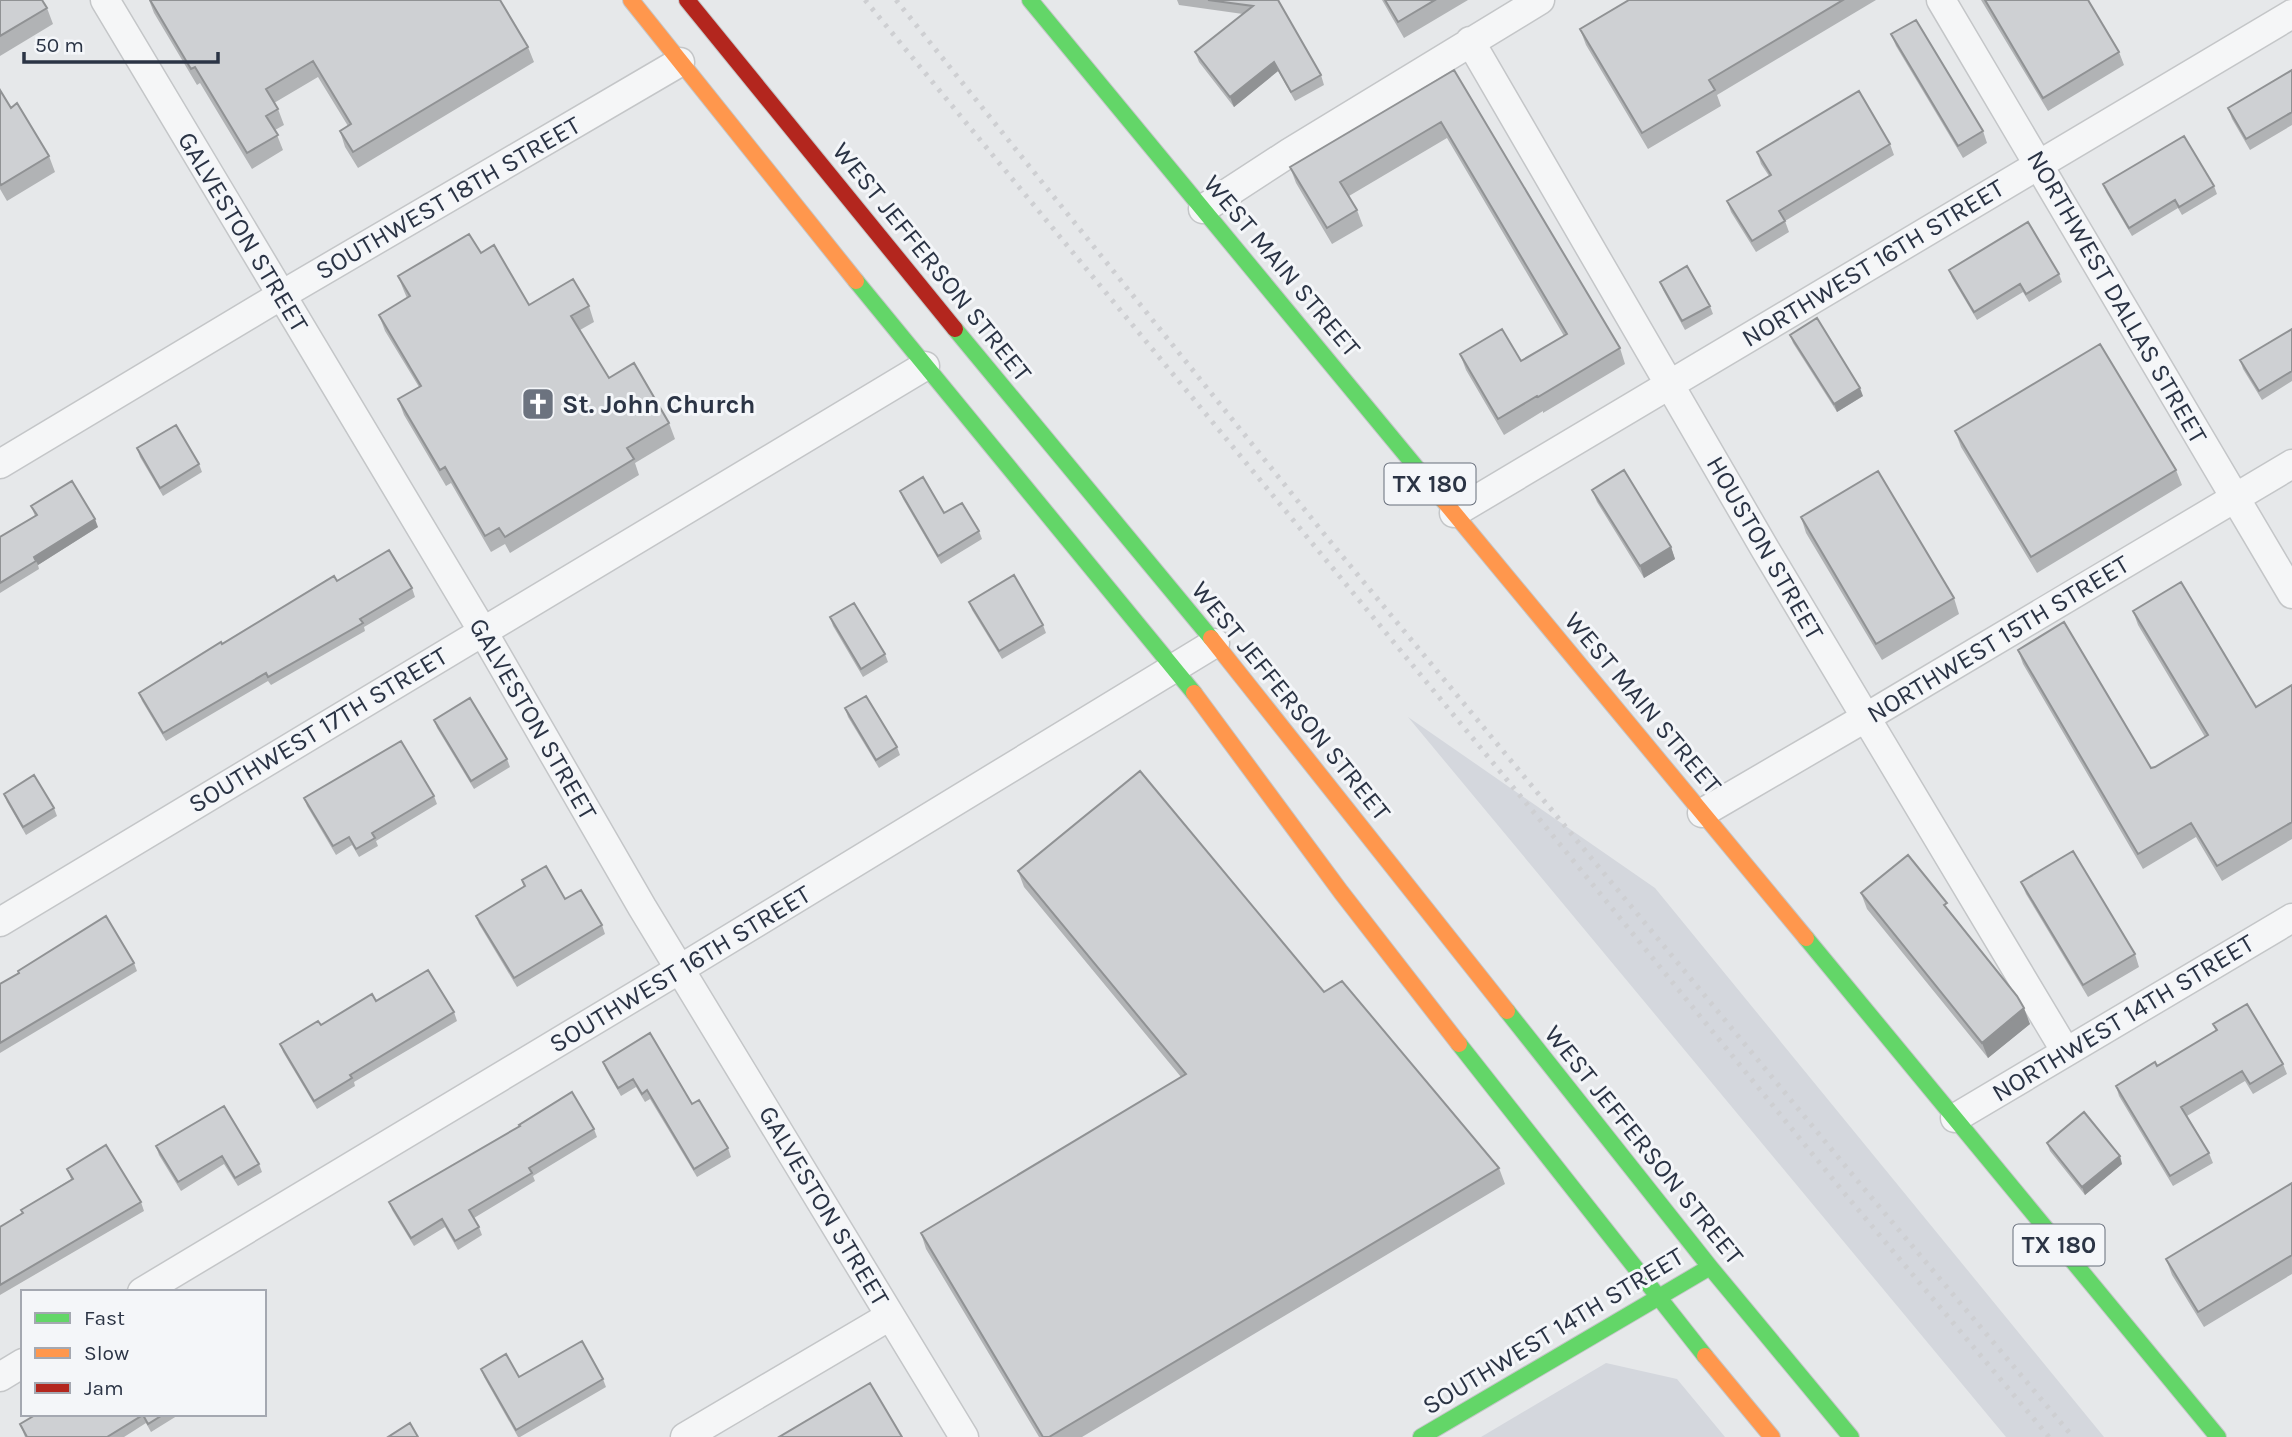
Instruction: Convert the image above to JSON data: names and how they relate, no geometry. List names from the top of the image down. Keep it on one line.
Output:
{"streets":{"main road":["WEST JEFFERSON STREET","WEST MAIN STREET","TX 180","SOUTHWEST 14TH STREET"],"street":["SOUTHWEST 18TH STREET","GALVESTON STREET","NORTHWEST 16TH STREET","NORTHWEST DALLAS STREET","HOUSTON STREET","NORTHWEST 15TH STREET","SOUTHWEST 17TH STREET","SOUTHWEST 16TH STREET","NORTHWEST 14TH STREET"]},"crossings":[["SOUTHWEST 18TH STREET","GALVESTON STREET"],["GALVESTON STREET","SOUTHWEST 17TH STREET"],["GALVESTON STREET","SOUTHWEST 16TH STREET"],["WEST JEFFERSON STREET","SOUTHWEST 16TH STREET"],["WEST JEFFERSON STREET","SOUTHWEST 14TH STREET"],["NORTHWEST 16TH STREET","WEST MAIN STREET"],["NORTHWEST 16TH STREET","NORTHWEST DALLAS STREET"],["NORTHWEST 16TH STREET","HOUSTON STREET"],["WEST MAIN STREET","NORTHWEST 15TH STREET"],["WEST MAIN STREET","NORTHWEST 14TH STREET"],["NORTHWEST DALLAS STREET","NORTHWEST 15TH STREET"],["HOUSTON STREET","NORTHWEST 15TH STREET"],["HOUSTON STREET","NORTHWEST 14TH STREET"]],"places":{"church":["St. John Church"]},"legend":["Fast","Slow","Jam"],"scale_bar":"50 m"}
